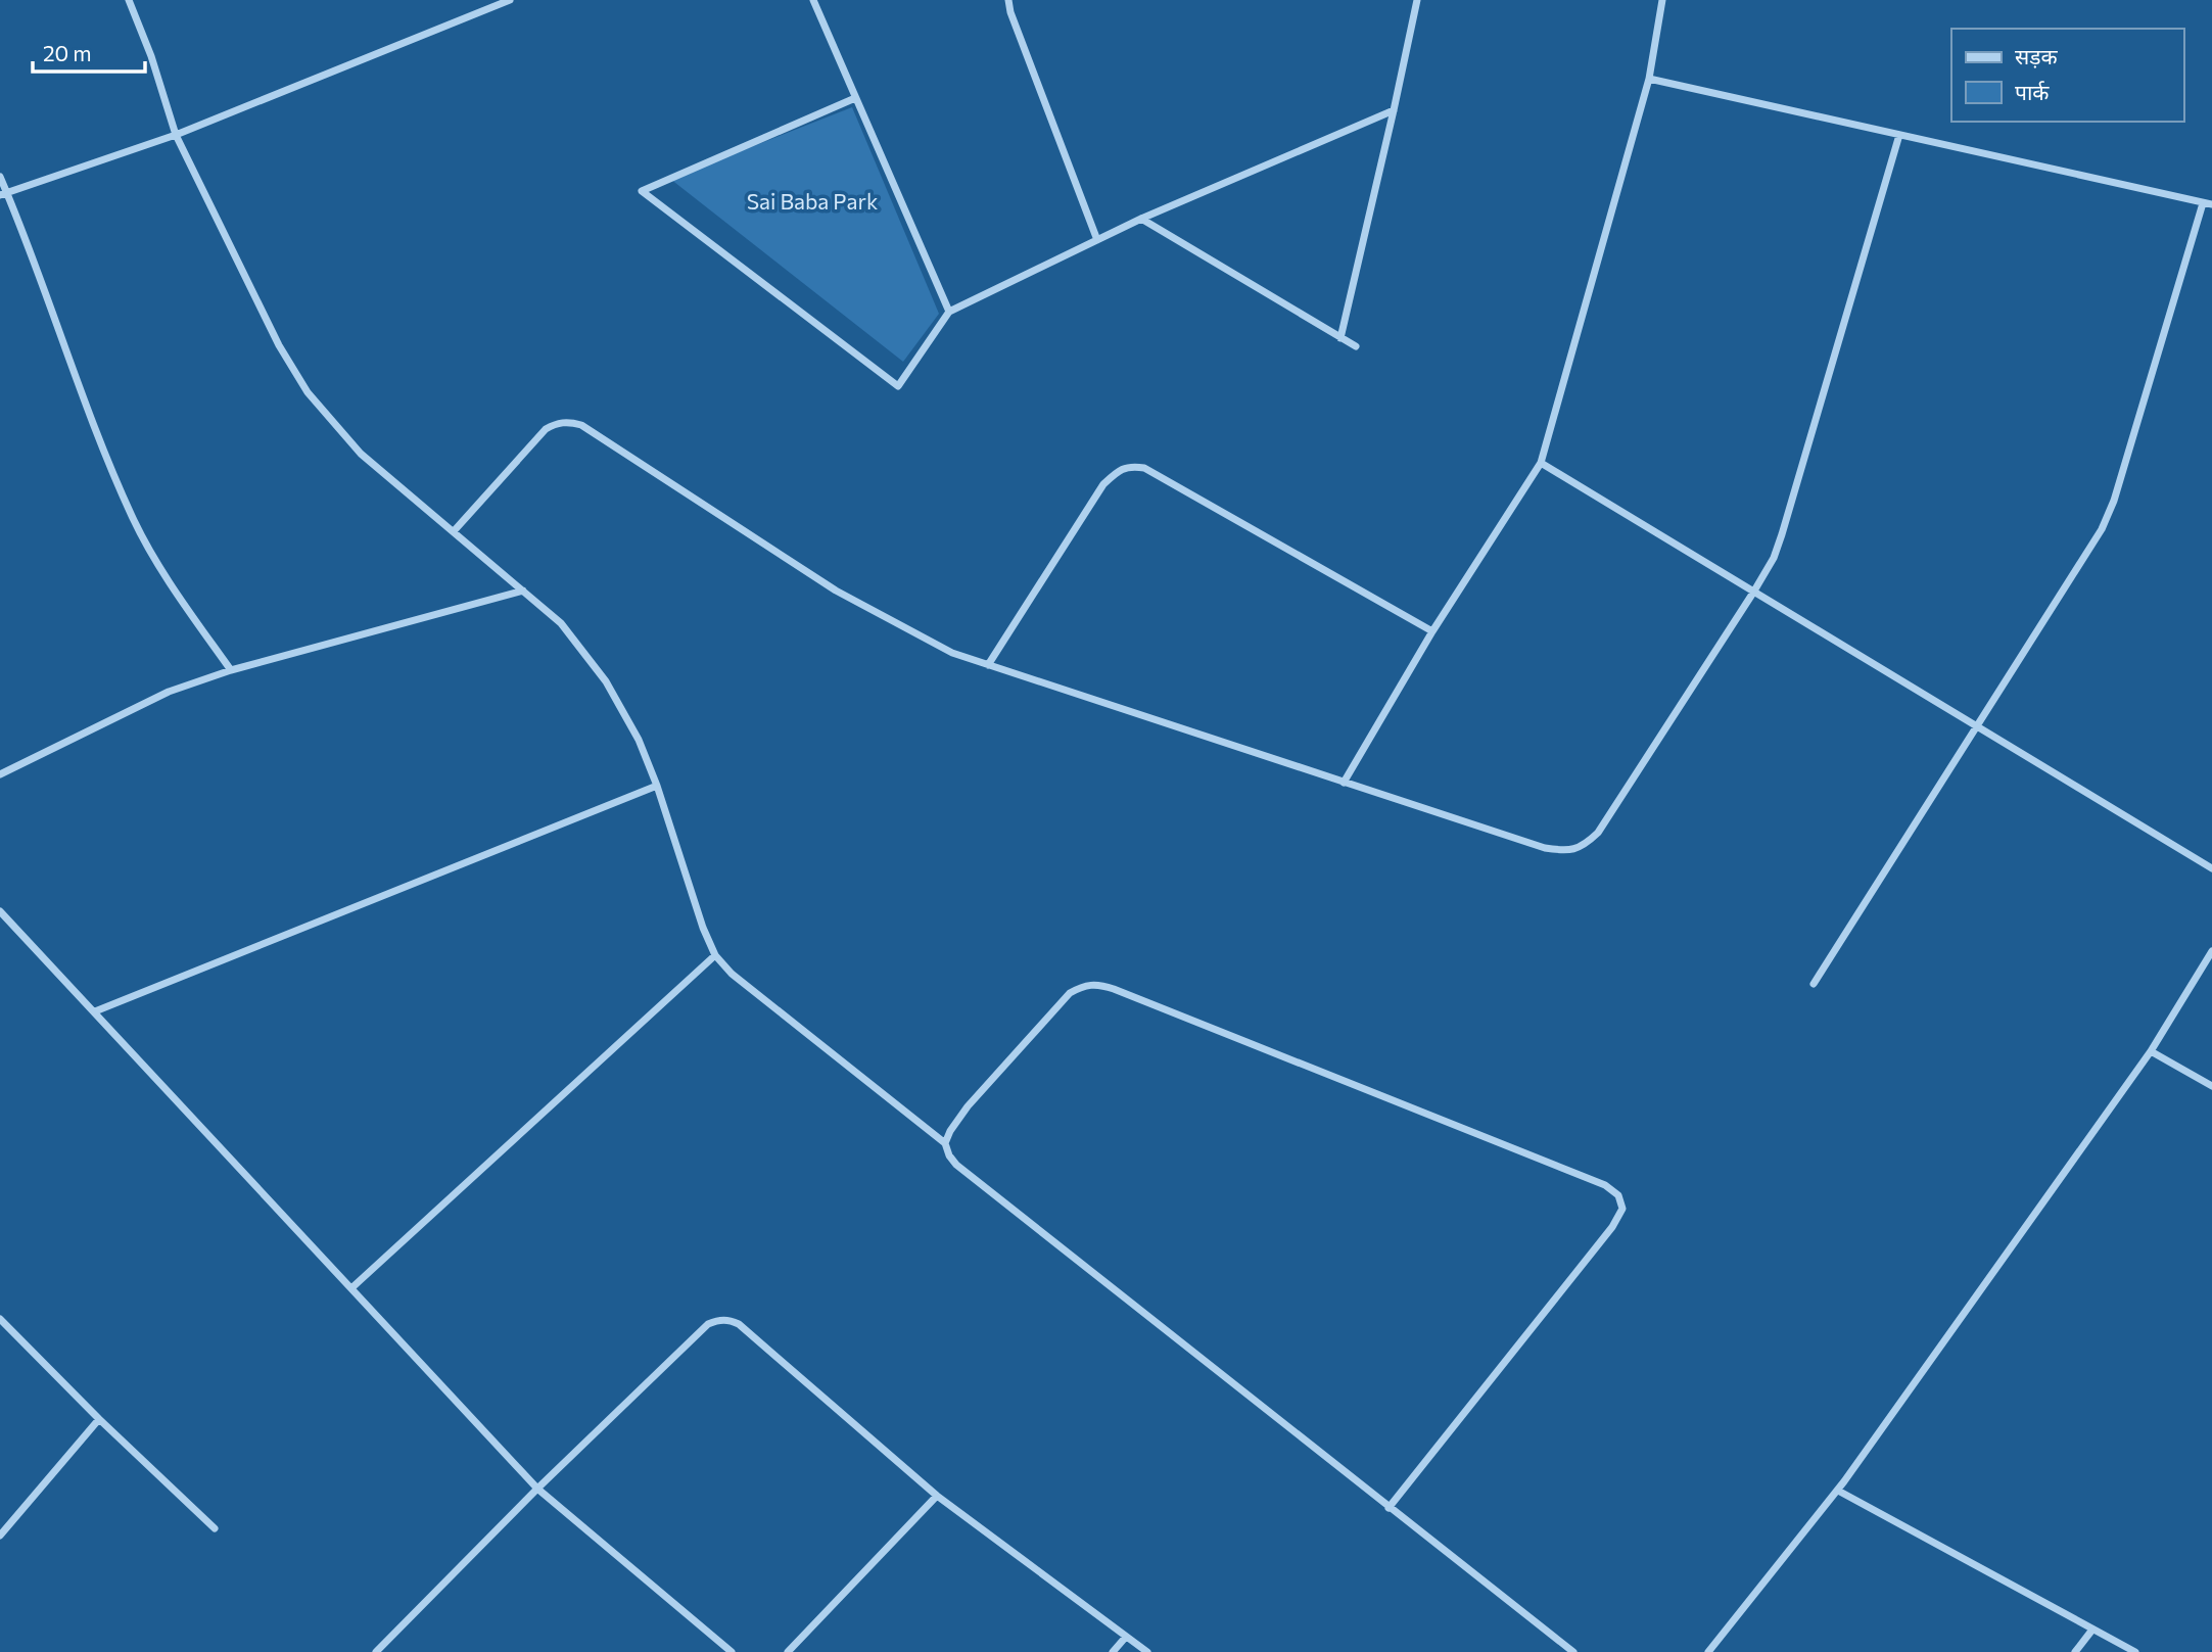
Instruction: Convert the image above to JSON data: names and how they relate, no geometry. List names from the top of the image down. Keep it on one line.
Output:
{"parks":["Sai Baba Park"],"legend":["सड़क","पार्क"],"scale_bar":"20 m"}
